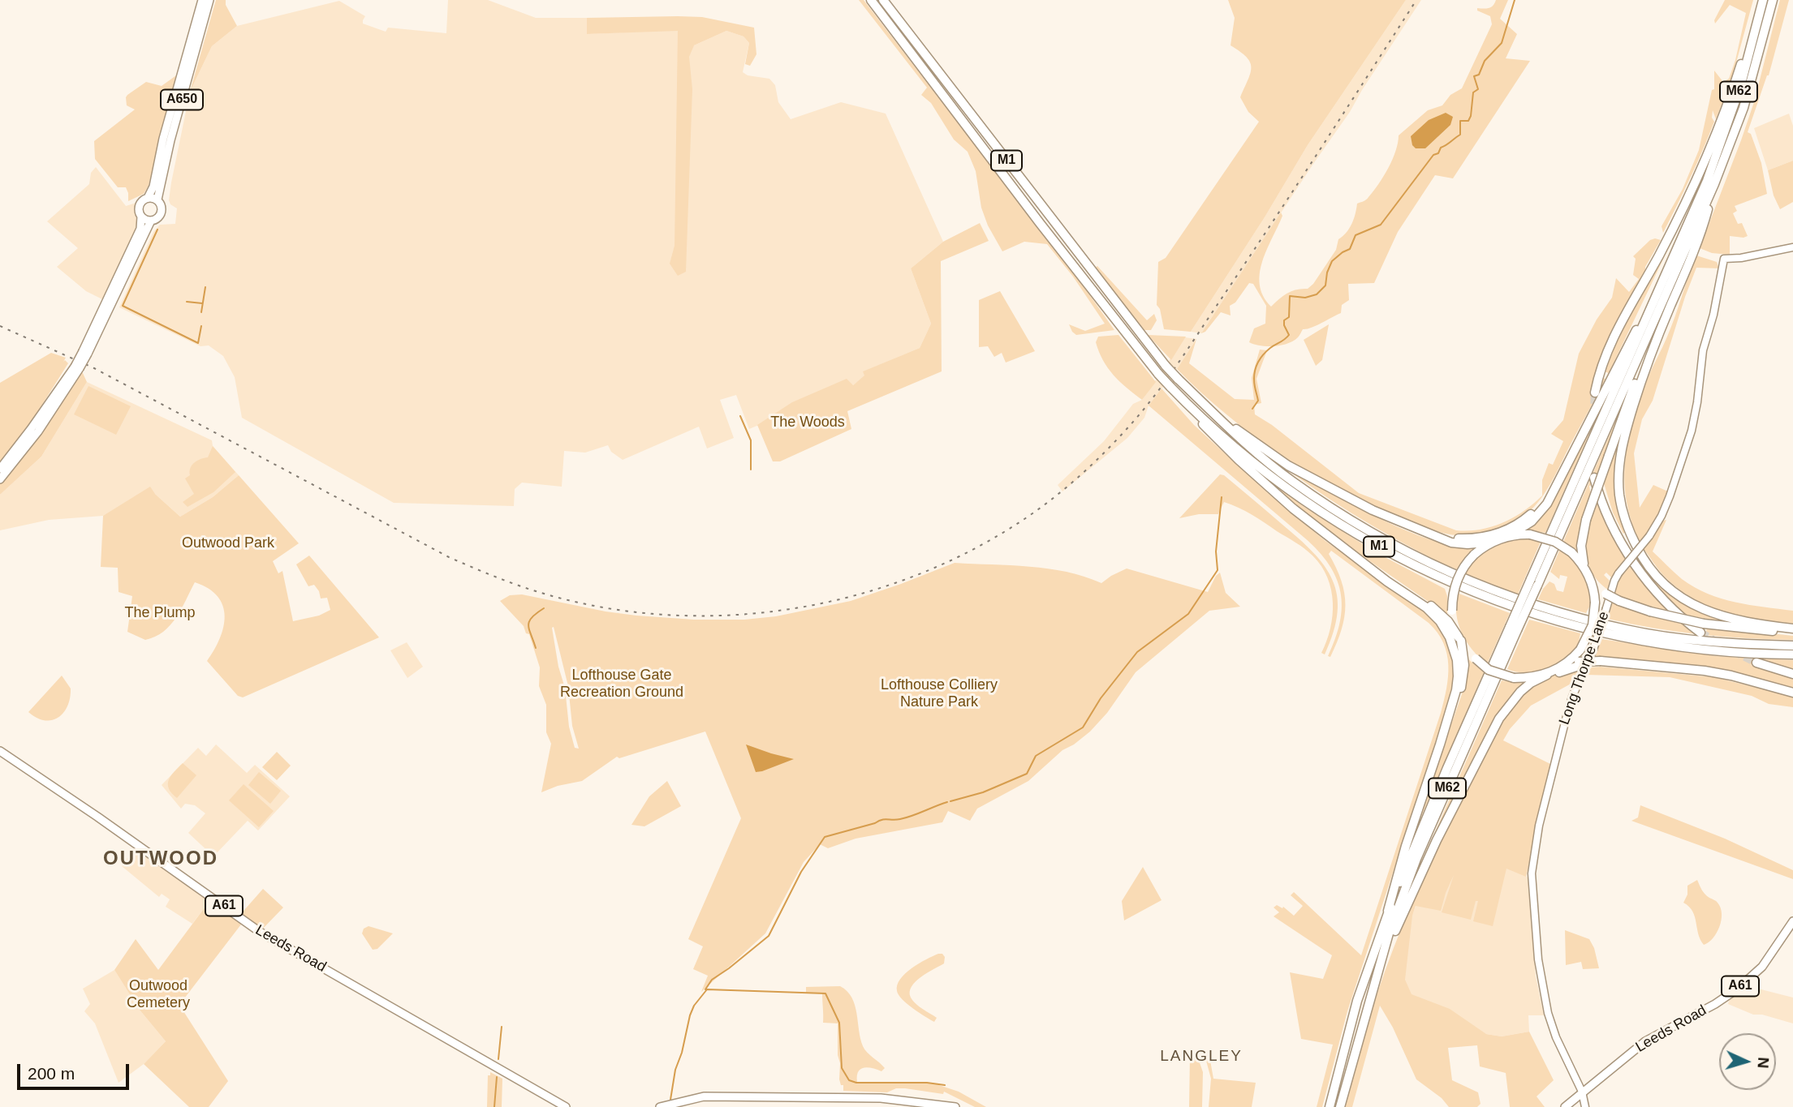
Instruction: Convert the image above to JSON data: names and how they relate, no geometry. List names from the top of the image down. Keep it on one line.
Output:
{"streets":{"highway":["M62","M1"],"main road":["A650","Long Thorpe Lane","A61","Leeds Road"]},"crossings":[["Long Thorpe Lane","Leeds Road"]],"districts":["OUTWOOD","LANGLEY"],"parks":["The Woods","Outwood Park","The Plump","Lofthouse Gate Recreation Ground","Lofthouse Colliery Nature Park","Outwood Cemetery"],"scale_bar":"200 m","north":"right"}
